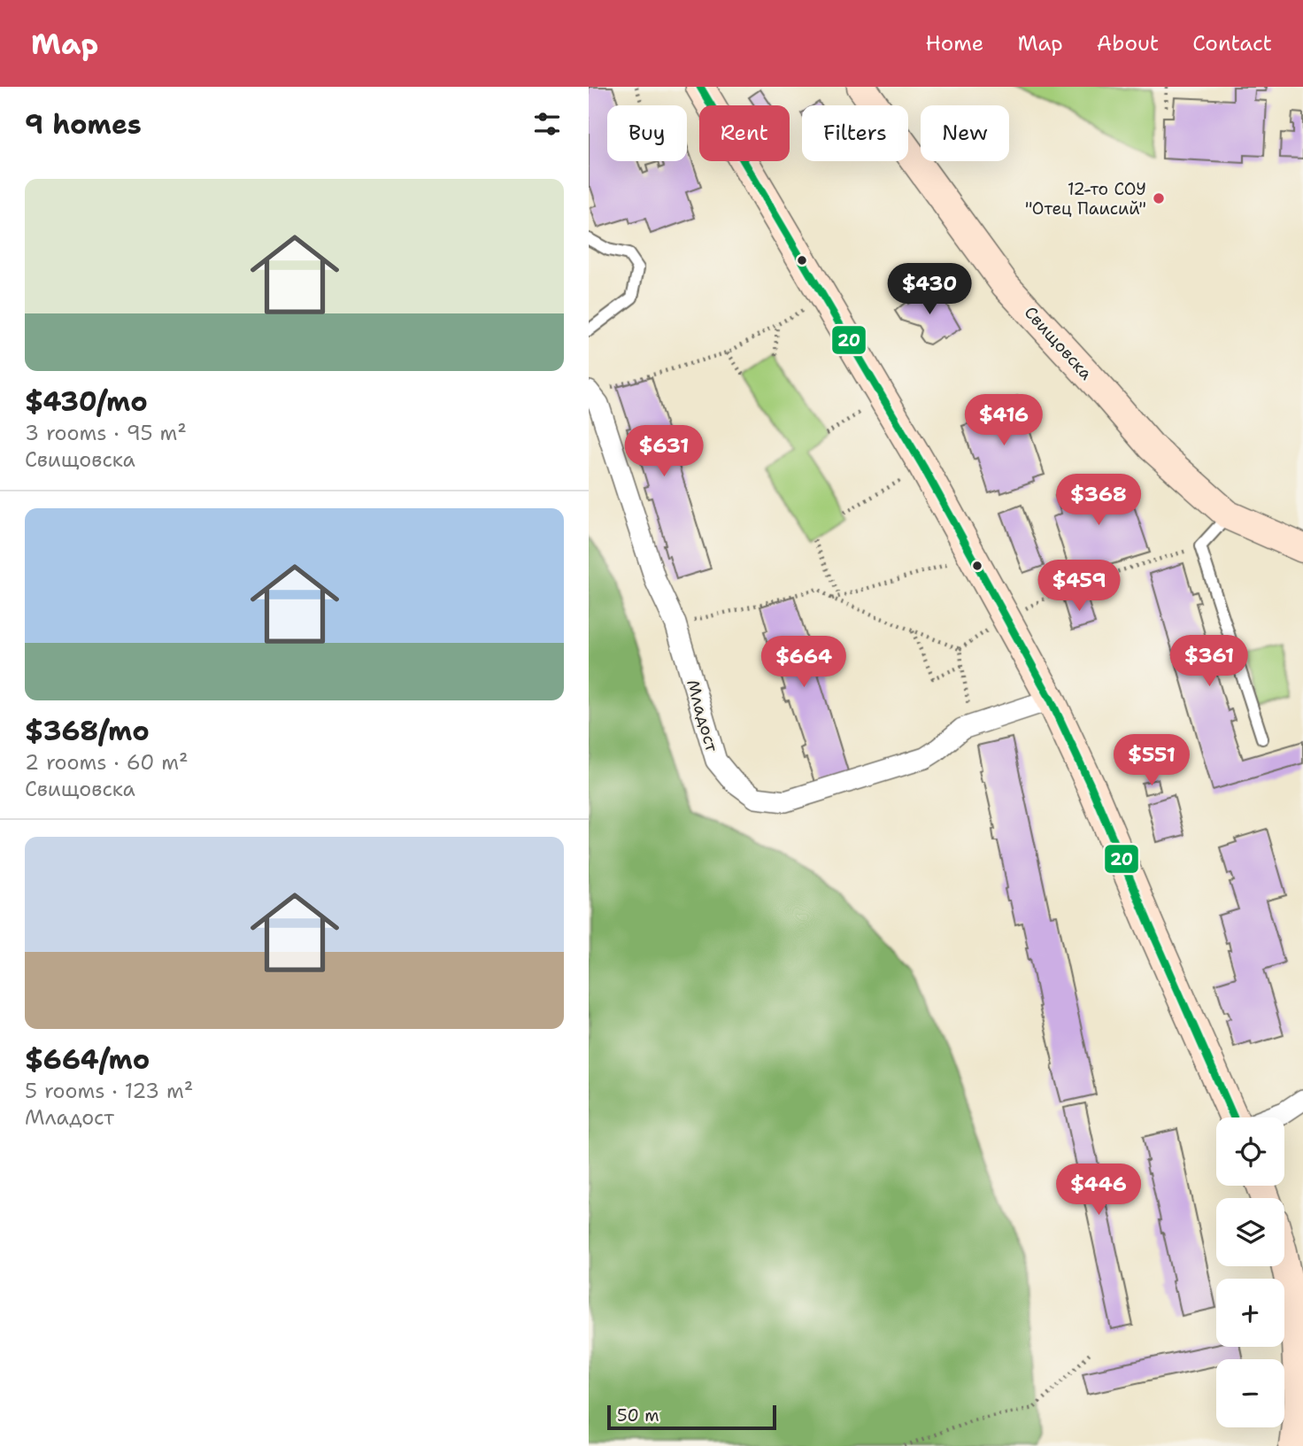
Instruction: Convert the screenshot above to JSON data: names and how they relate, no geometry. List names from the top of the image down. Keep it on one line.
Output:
{"streets":{"street":["Свищовска","Младост"]},"places":["12-то СОУ \"Отец Паисий\""],"lines":["transit line 20"],"scale_bar":"50 m","page":{"header":"Map","nav":["Home","Map","About","Contact"],"heading":"9 homes","chip":["Buy","Rent","Filters","New"],"list":[{"name":"$430/mo","note":"3 rooms · 95 m² · Свищовска"},{"name":"$368/mo","note":"2 rooms · 60 m² · Свищовска"},{"name":"$664/mo","note":"5 rooms · 123 m² · Младост"}],"price":["$430","$416","$631","$368","$459","$361","$664","$551","$446"],"map_buttons":["+","−"],"scale":"50 m"}}
